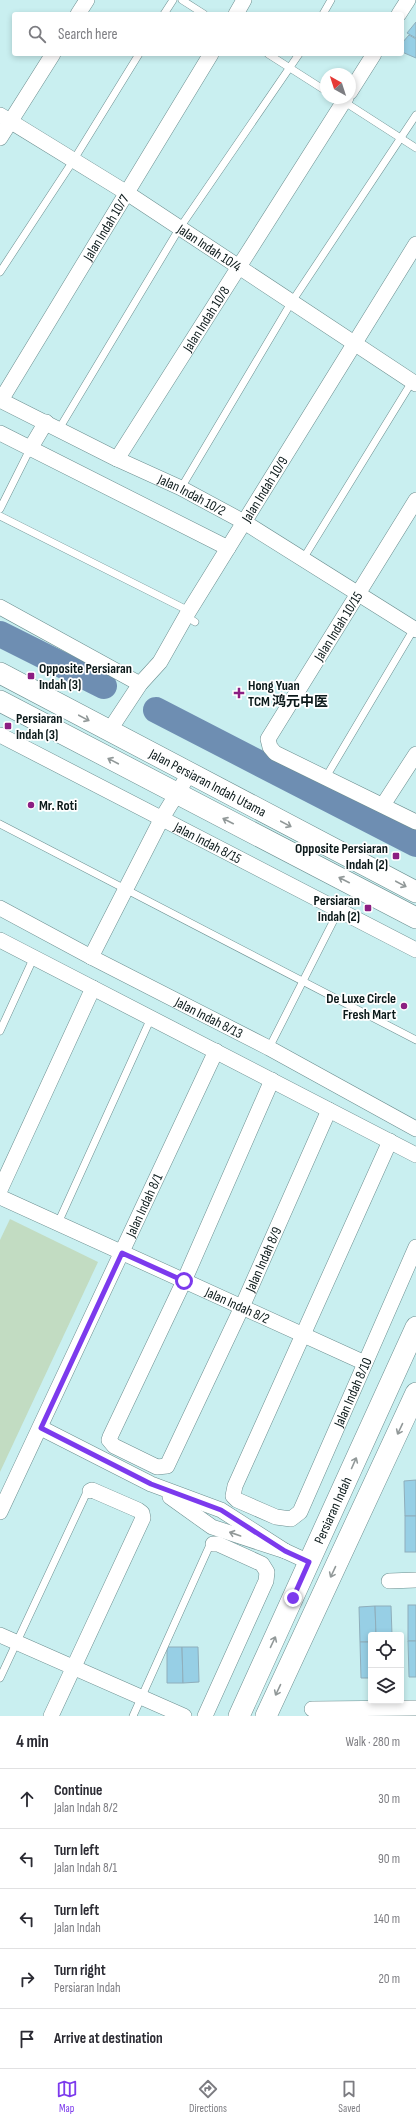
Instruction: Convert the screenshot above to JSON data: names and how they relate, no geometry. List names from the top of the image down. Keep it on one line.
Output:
{"streets":{"main road":["Jalan Persiaran Indah Utama","Persiaran Indah"],"street":["Jalan Indah 10/7","Jalan Indah 10/4","Jalan Indah 10/8","Jalan Indah 10/9","Jalan Indah 10/2","Jalan Indah 10/15","Jalan Indah 8/15","Jalan Indah 8/13","Jalan Indah 8/1","Jalan Indah 8/9","Jalan Indah 8/2","Jalan Indah 8/10"]},"crossings":[["Jalan Indah 10/7","Jalan Indah 10/4"],["Jalan Indah 10/7","Jalan Indah 10/2"],["Jalan Indah 10/4","Jalan Indah 10/8"],["Jalan Indah 10/4","Jalan Indah 10/9"],["Jalan Indah 10/8","Jalan Indah 10/2"],["Jalan Indah 10/9","Jalan Indah 10/2"],["Jalan Indah 10/9","Jalan Persiaran Indah Utama"],["Jalan Indah 10/2","Jalan Indah 10/15"],["Jalan Indah 8/1","Jalan Indah 8/2"],["Jalan Indah 8/9","Jalan Indah 8/2"],["Jalan Indah 8/2","Jalan Indah 8/10"]],"places":{"transit":["Opposite Persiaran Indah (3)","Persiaran Indah (3)","Opposite Persiaran Indah (2)","Persiaran Indah (2)"],"health":["Hong Yuan TCM 鸿元中医"],"other":["Mr. Roti","De Luxe Circle Fresh Mart"]},"north":"top left","page":{"search":"Search here","heading":["4 min","Walk · 280 m"],"list":[["Continue","Jalan Indah 8/2","30 m"],["Turn left","Jalan Indah 8/1","90 m"],["Turn left","Jalan Indah","140 m"],["Turn right","Persiaran Indah","20 m"],"Arrive at destination"],"nav":["Map","Directions","Saved"]}}
